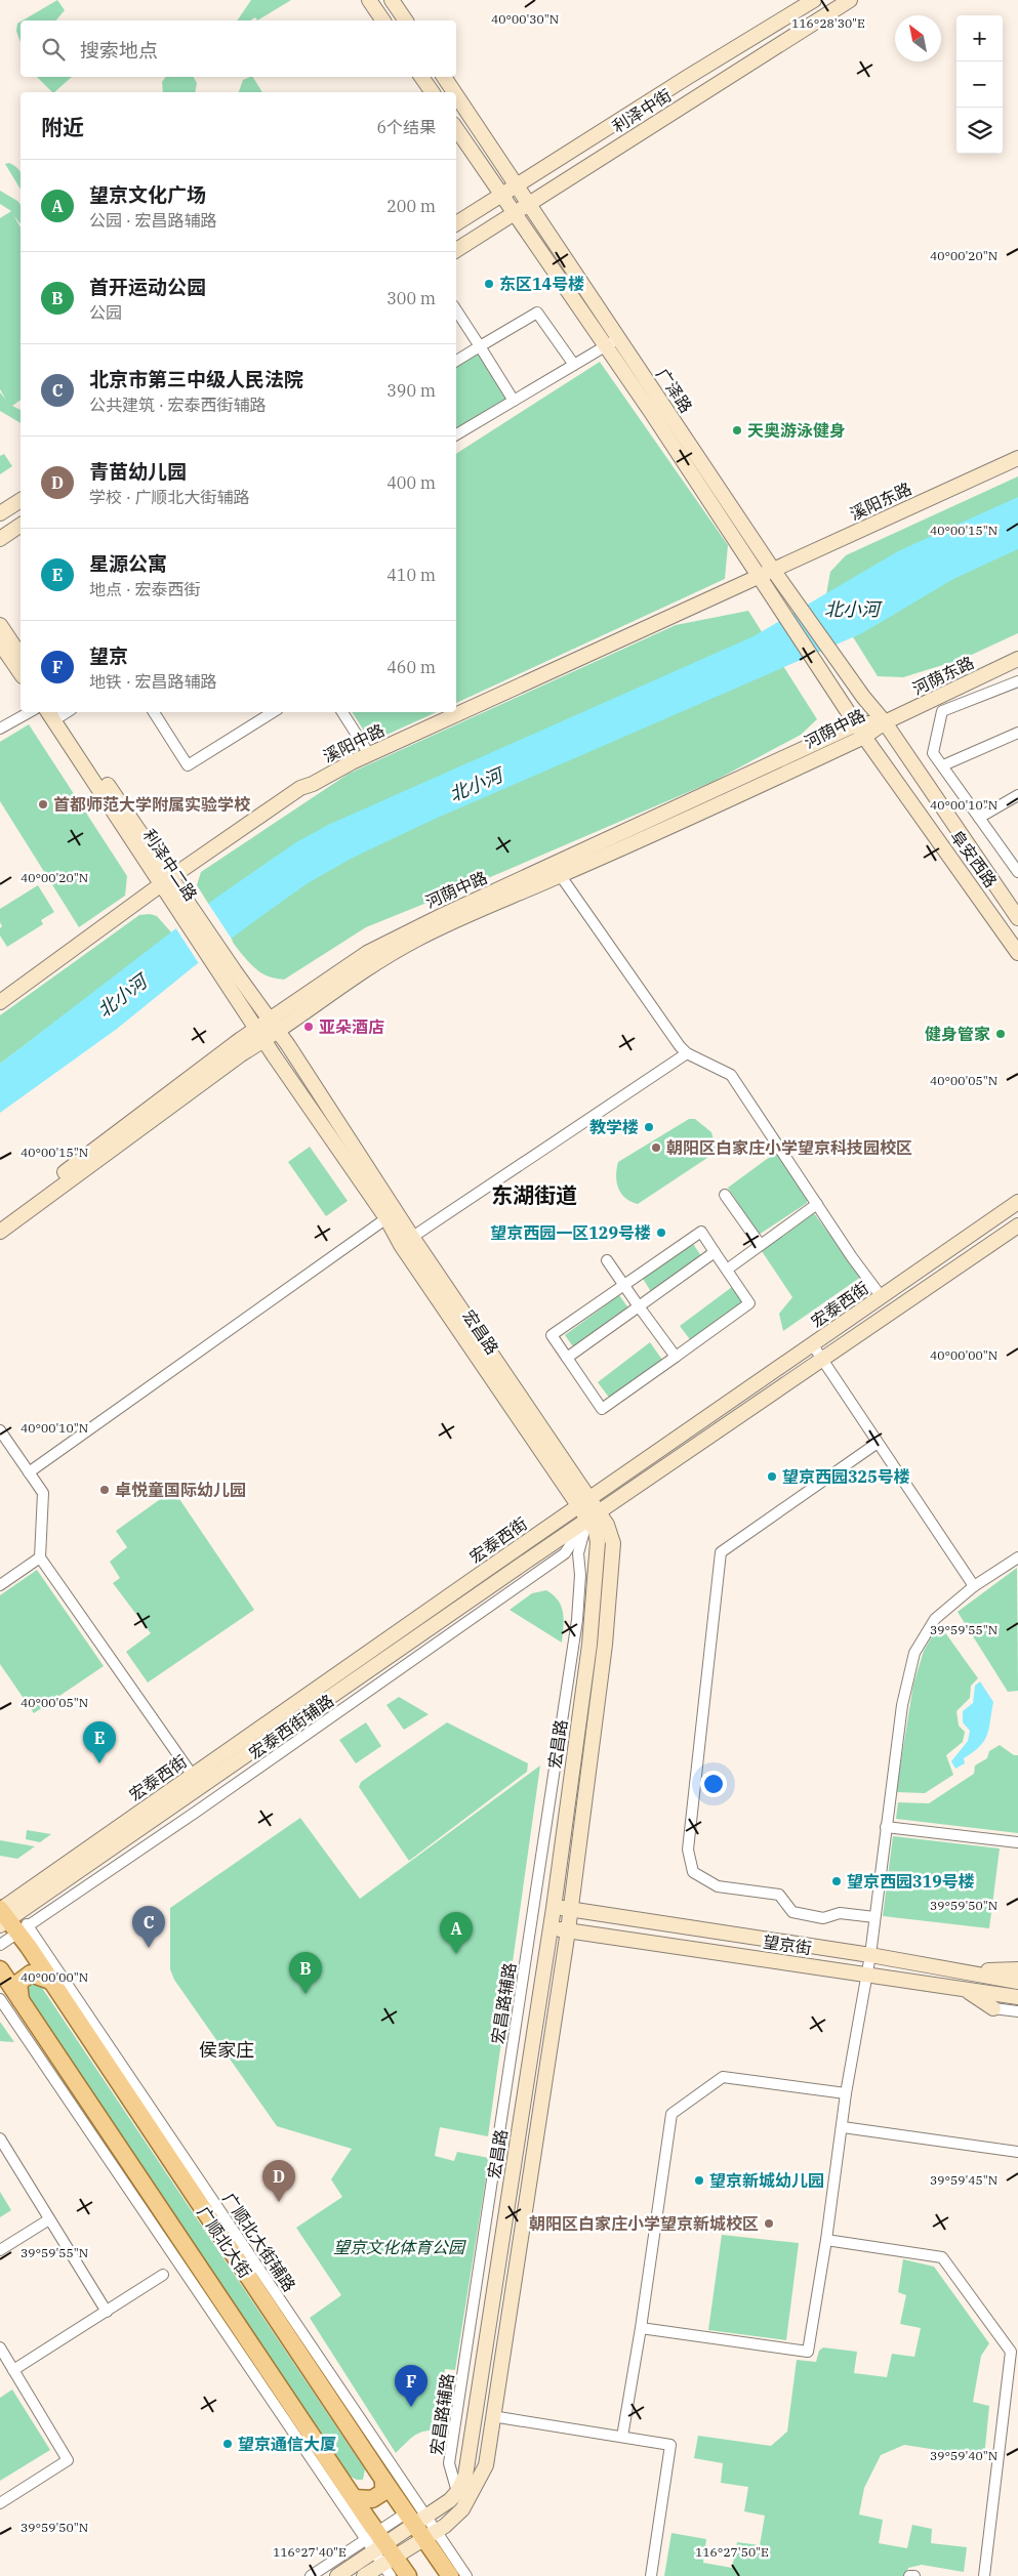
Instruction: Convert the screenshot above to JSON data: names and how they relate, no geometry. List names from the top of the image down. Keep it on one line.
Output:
{"streets":{"main road":["广顺北大街"],"street":["利泽中街","广泽路","溪阳东路","河荫东路","河荫中路","溪阳中路","阜安西路","利泽中二路","宏泰西街","宏昌路","宏泰西街辅路","望京街","宏昌路辅路","广顺北大街辅路"]},"crossings":[["利泽中街","广泽路"],["广泽路","溪阳东路"],["广泽路","河荫东路"],["广泽路","河荫中路"],["广泽路","溪阳中路"],["广泽路","阜安西路"],["溪阳东路","溪阳中路"],["河荫东路","河荫中路"],["河荫东路","阜安西路"],["河荫中路","阜安西路"],["河荫中路","利泽中二路"],["河荫中路","宏昌路"],["溪阳中路","利泽中二路"],["利泽中二路","宏昌路"],["宏泰西街","宏昌路"],["宏泰西街","宏泰西街辅路"],["宏泰西街","宏昌路辅路"],["宏泰西街","广顺北大街"],["宏泰西街","广顺北大街辅路"],["宏昌路","宏泰西街辅路"],["宏昌路","望京街"],["宏昌路","宏昌路辅路"],["宏昌路","广顺北大街"],["宏昌路","广顺北大街辅路"],["宏泰西街辅路","宏昌路辅路"],["宏泰西街辅路","广顺北大街"],["宏泰西街辅路","广顺北大街辅路"],["广顺北大街","广顺北大街辅路"]],"districts":["东湖街道","侯家庄"],"water":["北小河"],"parks":["望京文化体育公园"],"places":["东区14号楼","天奥游泳健身","首都师范大学附属实验学校","亚朵酒店","健身管家","教学楼","朝阳区白家庄小学望京科技园校区","望京西园一区129号楼","望京西园325号楼","卓悦童国际幼儿园","望京西园319号楼","望京新城幼儿园","朝阳区白家庄小学望京新城校区","望京通信大厦"],"north":"top left","page":{"map_buttons":["+","−"],"search":"搜索地点","heading":["附近","6个结果"],"list":[{"mark":"A","name":"望京文化广场","note":"公园 · 宏昌路辅路","value":"200 m"},{"mark":"B","name":"首开运动公园","note":"公园","value":"300 m"},{"mark":"C","name":"北京市第三中级人民法院","note":"公共建筑 · 宏泰西街辅路","value":"390 m"},{"mark":"D","name":"青苗幼儿园","note":"学校 · 广顺北大街辅路","value":"400 m"},{"mark":"E","name":"星源公寓","note":"地点 · 宏泰西街","value":"410 m"},{"mark":"F","name":"望京","note":"地铁 · 宏昌路辅路","value":"460 m"}],"pins":["E","C","A","B","D","F"]},"coordinates":["40°00'30\"N","116°28'30\"E","40°00'20\"N","40°00'15\"N","40°00'10\"N","40°00'05\"N","40°00'00\"N","39°59'55\"N","39°59'50\"N","39°59'45\"N","39°59'40\"N","116°27'40\"E","116°27'50\"E"]}
